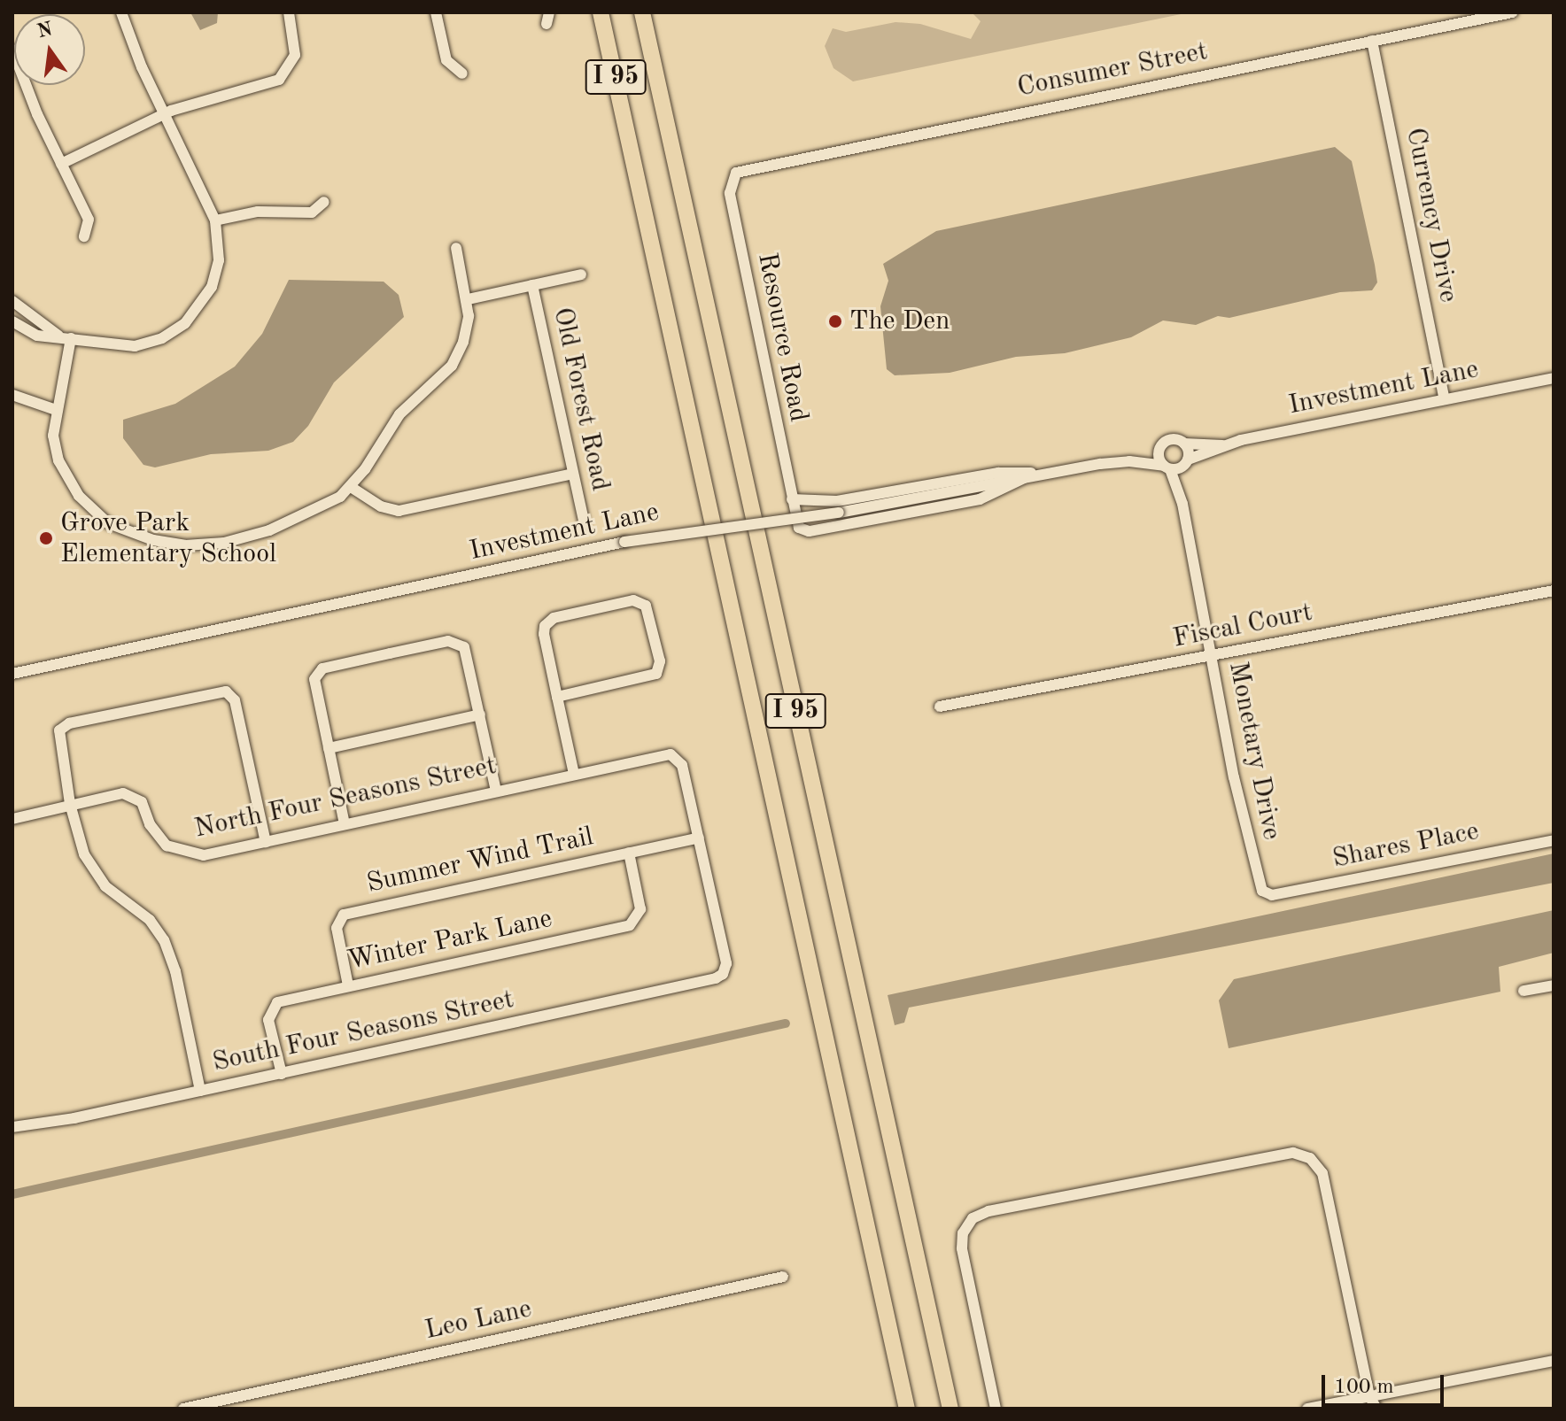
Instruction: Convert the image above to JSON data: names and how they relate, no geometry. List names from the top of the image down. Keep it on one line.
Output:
{"streets":{"highway":["I 95"],"street":["Consumer Street","Currency Drive","Resource Road","Investment Lane","Old Forest Road","Fiscal Court","Monetary Drive","North Four Seasons Street","Shares Place","Summer Wind Trail","Winter Park Lane","South Four Seasons Street","Leo Lane"]},"crossings":[["Consumer Street","Currency Drive"],["Consumer Street","Resource Road"],["Currency Drive","Investment Lane"],["Resource Road","Investment Lane"],["Investment Lane","Monetary Drive"],["Fiscal Court","Monetary Drive"],["Monetary Drive","Shares Place"],["North Four Seasons Street","Summer Wind Trail"],["North Four Seasons Street","South Four Seasons Street"],["Summer Wind Trail","Winter Park Lane"],["Summer Wind Trail","South Four Seasons Street"],["Winter Park Lane","South Four Seasons Street"]],"places":["The Den","Grove Park Elementary School"],"scale_bar":"100 m","north":"top"}
